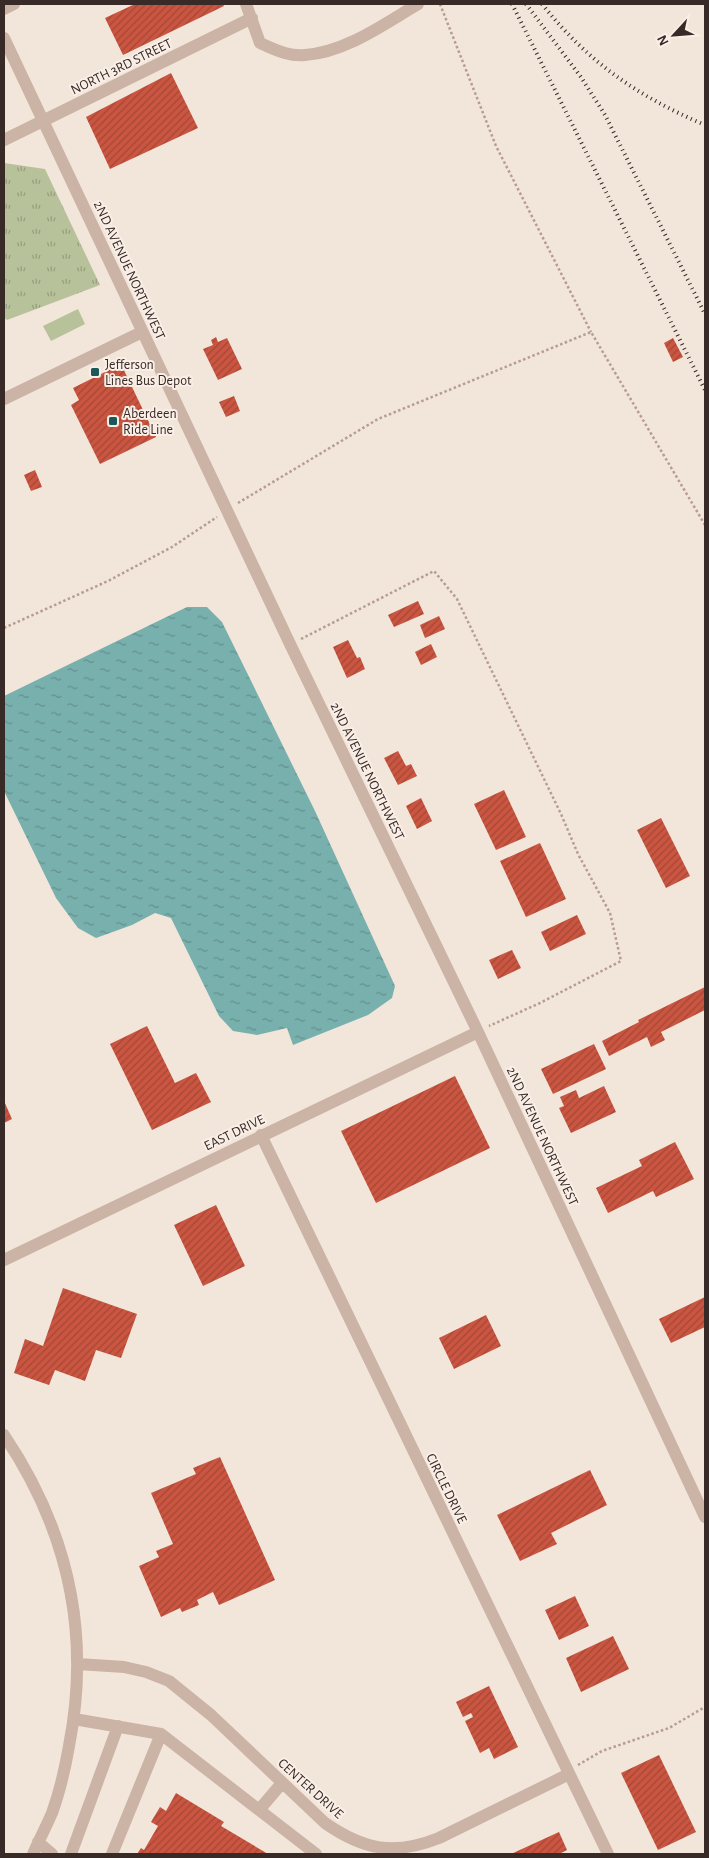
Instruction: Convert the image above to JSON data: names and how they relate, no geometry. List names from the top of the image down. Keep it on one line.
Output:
{"streets":{"street":["NORTH 3RD STREET","2ND AVENUE NORTHWEST","EAST DRIVE","CIRCLE DRIVE","CENTER DRIVE"]},"crossings":[["NORTH 3RD STREET","2ND AVENUE NORTHWEST"],["2ND AVENUE NORTHWEST","EAST DRIVE"],["EAST DRIVE","CIRCLE DRIVE"],["CIRCLE DRIVE","CENTER DRIVE"]],"places":{"transit":["Jefferson Lines Bus Depot","Aberdeen Ride Line"]},"north":"bottom left"}
